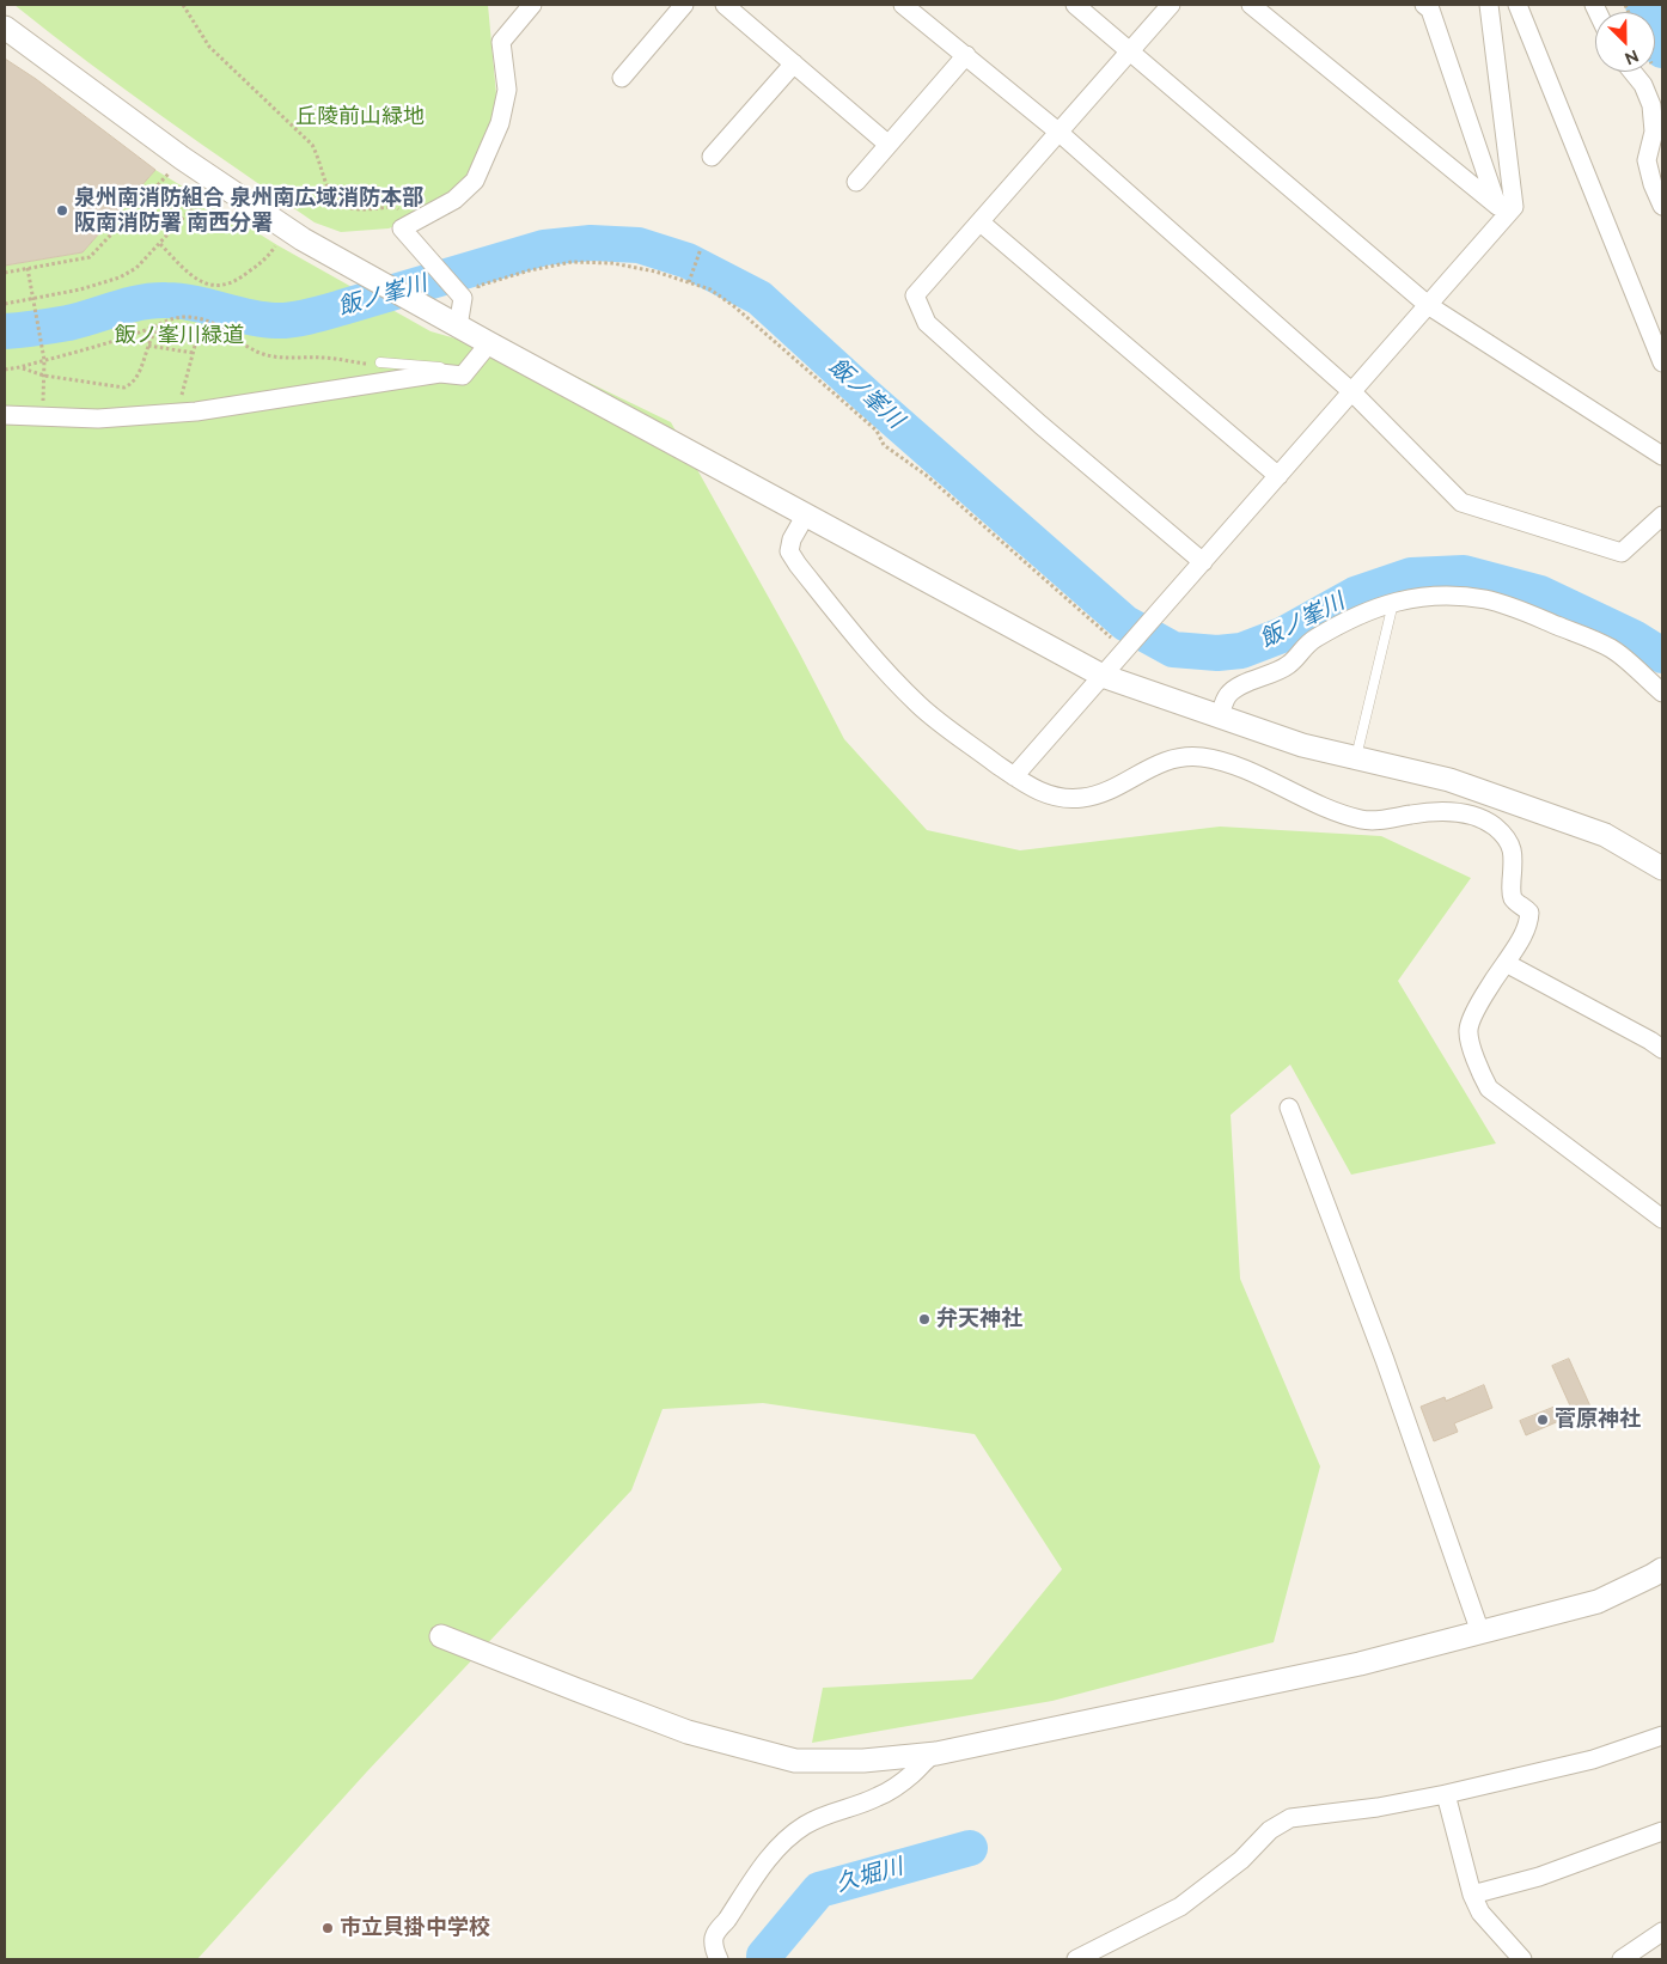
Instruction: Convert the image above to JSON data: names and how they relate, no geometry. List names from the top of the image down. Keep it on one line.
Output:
{"water":["飯ノ峯川","久堀川"],"parks":["丘陵前山緑地","飯ノ峯川緑道"],"places":["泉州南消防組合 泉州南広域消防本部 阪南消防署 南西分署","弁天神社","菅原神社","市立貝掛中学校"],"north":"bottom right"}
